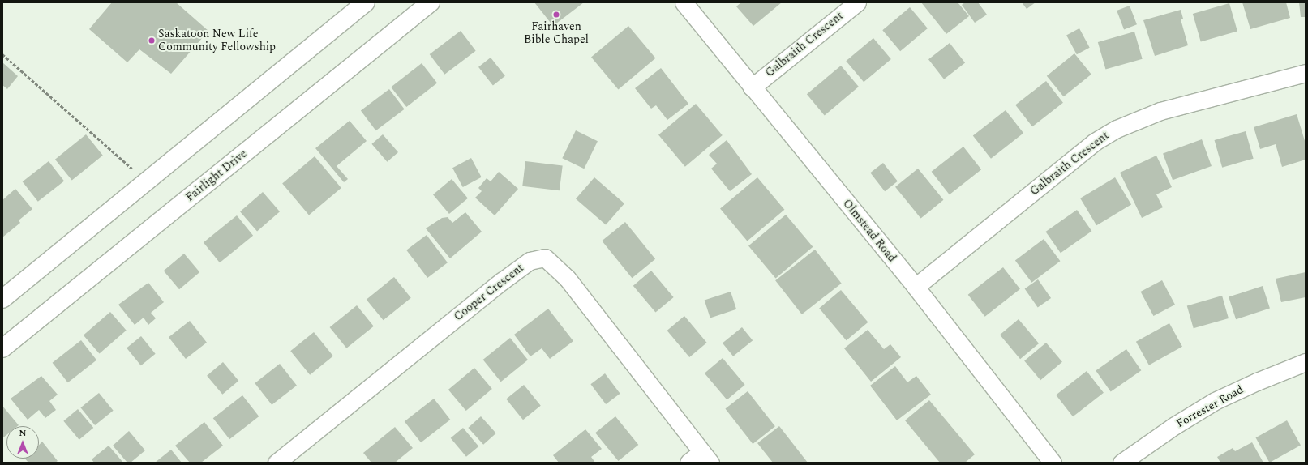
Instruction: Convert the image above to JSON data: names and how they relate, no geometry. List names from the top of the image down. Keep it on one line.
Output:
{"streets":{"main road":["Fairlight Drive"],"street":["Galbraith Crescent","Olmstead Road","Cooper Crescent","Forrester Road"]},"crossings":[["Galbraith Crescent","Olmstead Road"]],"places":["Fairhaven Bible Chapel","Saskatoon New Life Community Fellowship"],"north":"top"}
